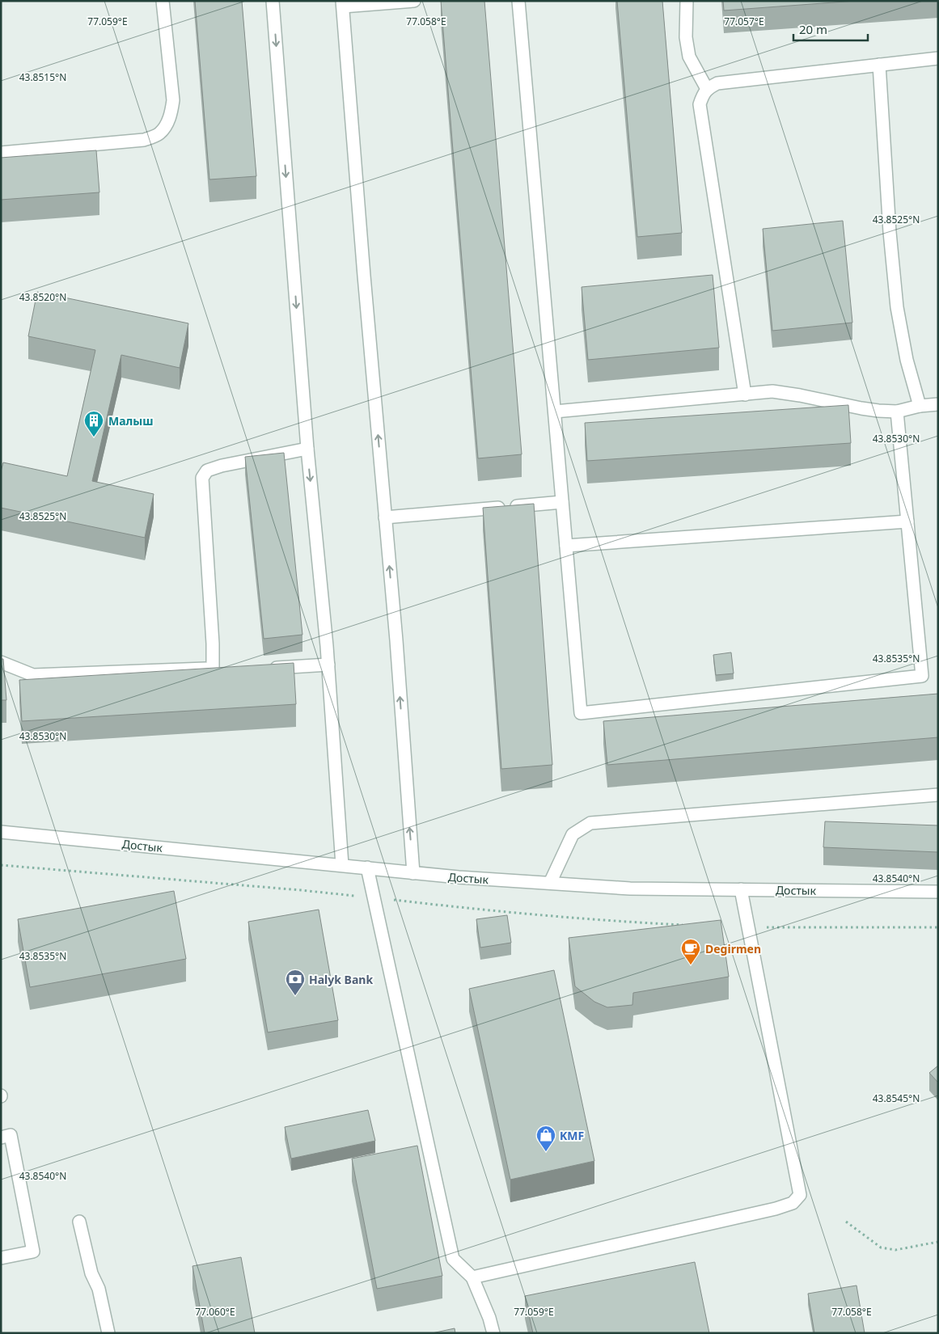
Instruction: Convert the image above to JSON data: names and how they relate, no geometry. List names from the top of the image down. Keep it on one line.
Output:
{"streets":{"lane":["Достык"]},"places":{"building":["Малыш"],"cafe":["Degirmen"],"bank":["Halyk Bank"],"shop":["KMF"]},"scale_bar":"20 m","coordinates":["77.059°E","77.058°E","77.057°E","43.8515°N","43.8525°N","43.8520°N","43.8530°N","43.8535°N","43.8540°N","43.8545°N","77.060°E"]}
